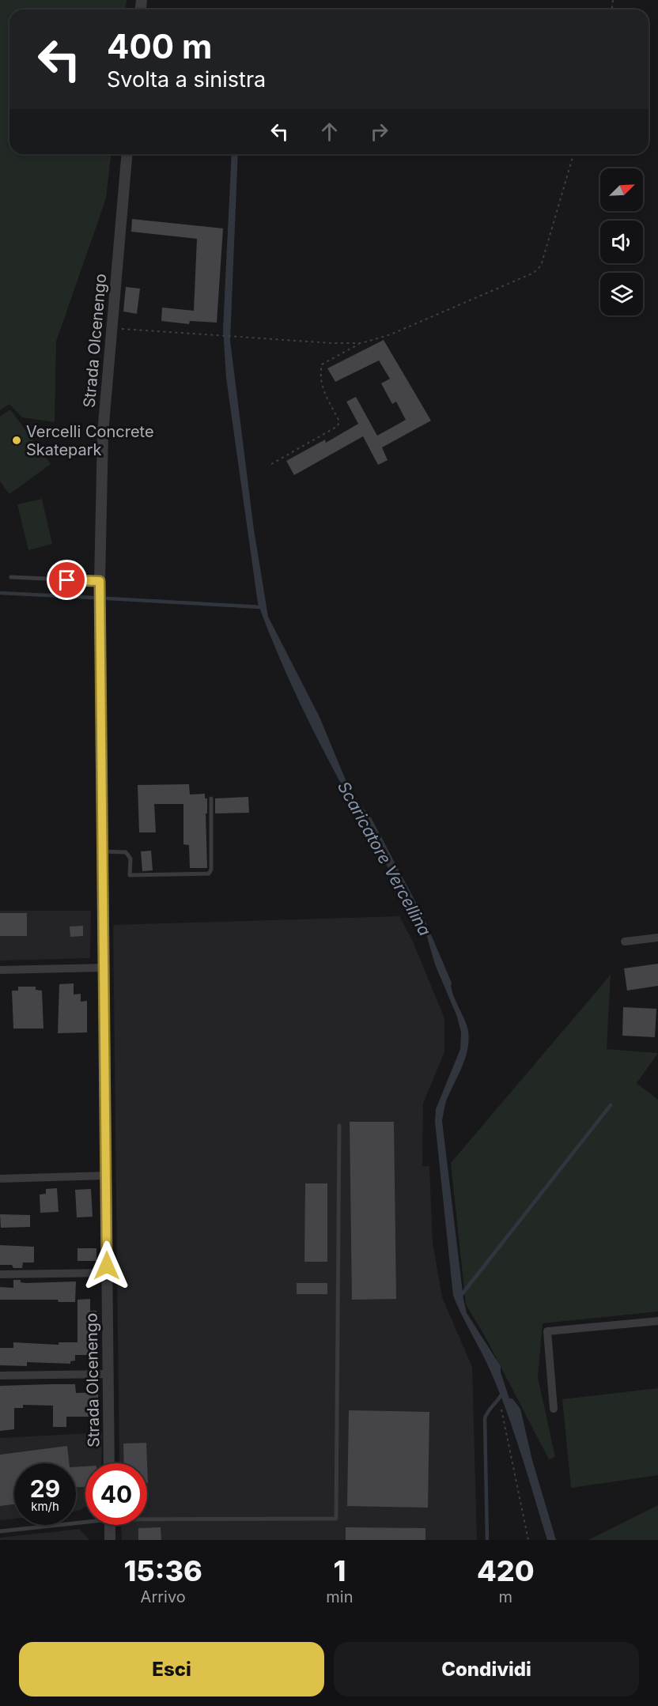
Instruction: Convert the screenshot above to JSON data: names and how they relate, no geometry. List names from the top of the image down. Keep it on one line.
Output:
{"streets":{"street":["Strada Olcenengo"]},"water":["Scaricatore Vercellina"],"places":["Vercelli Concrete Skatepark"],"north":"top right","page":{"turn":["400 m","Svolta a sinistra"],"speed":"29 km/h","limit":"40","eta":["15:36","Arrivo","1","min","420","m"],"buttons":["Esci","Condividi"]}}
